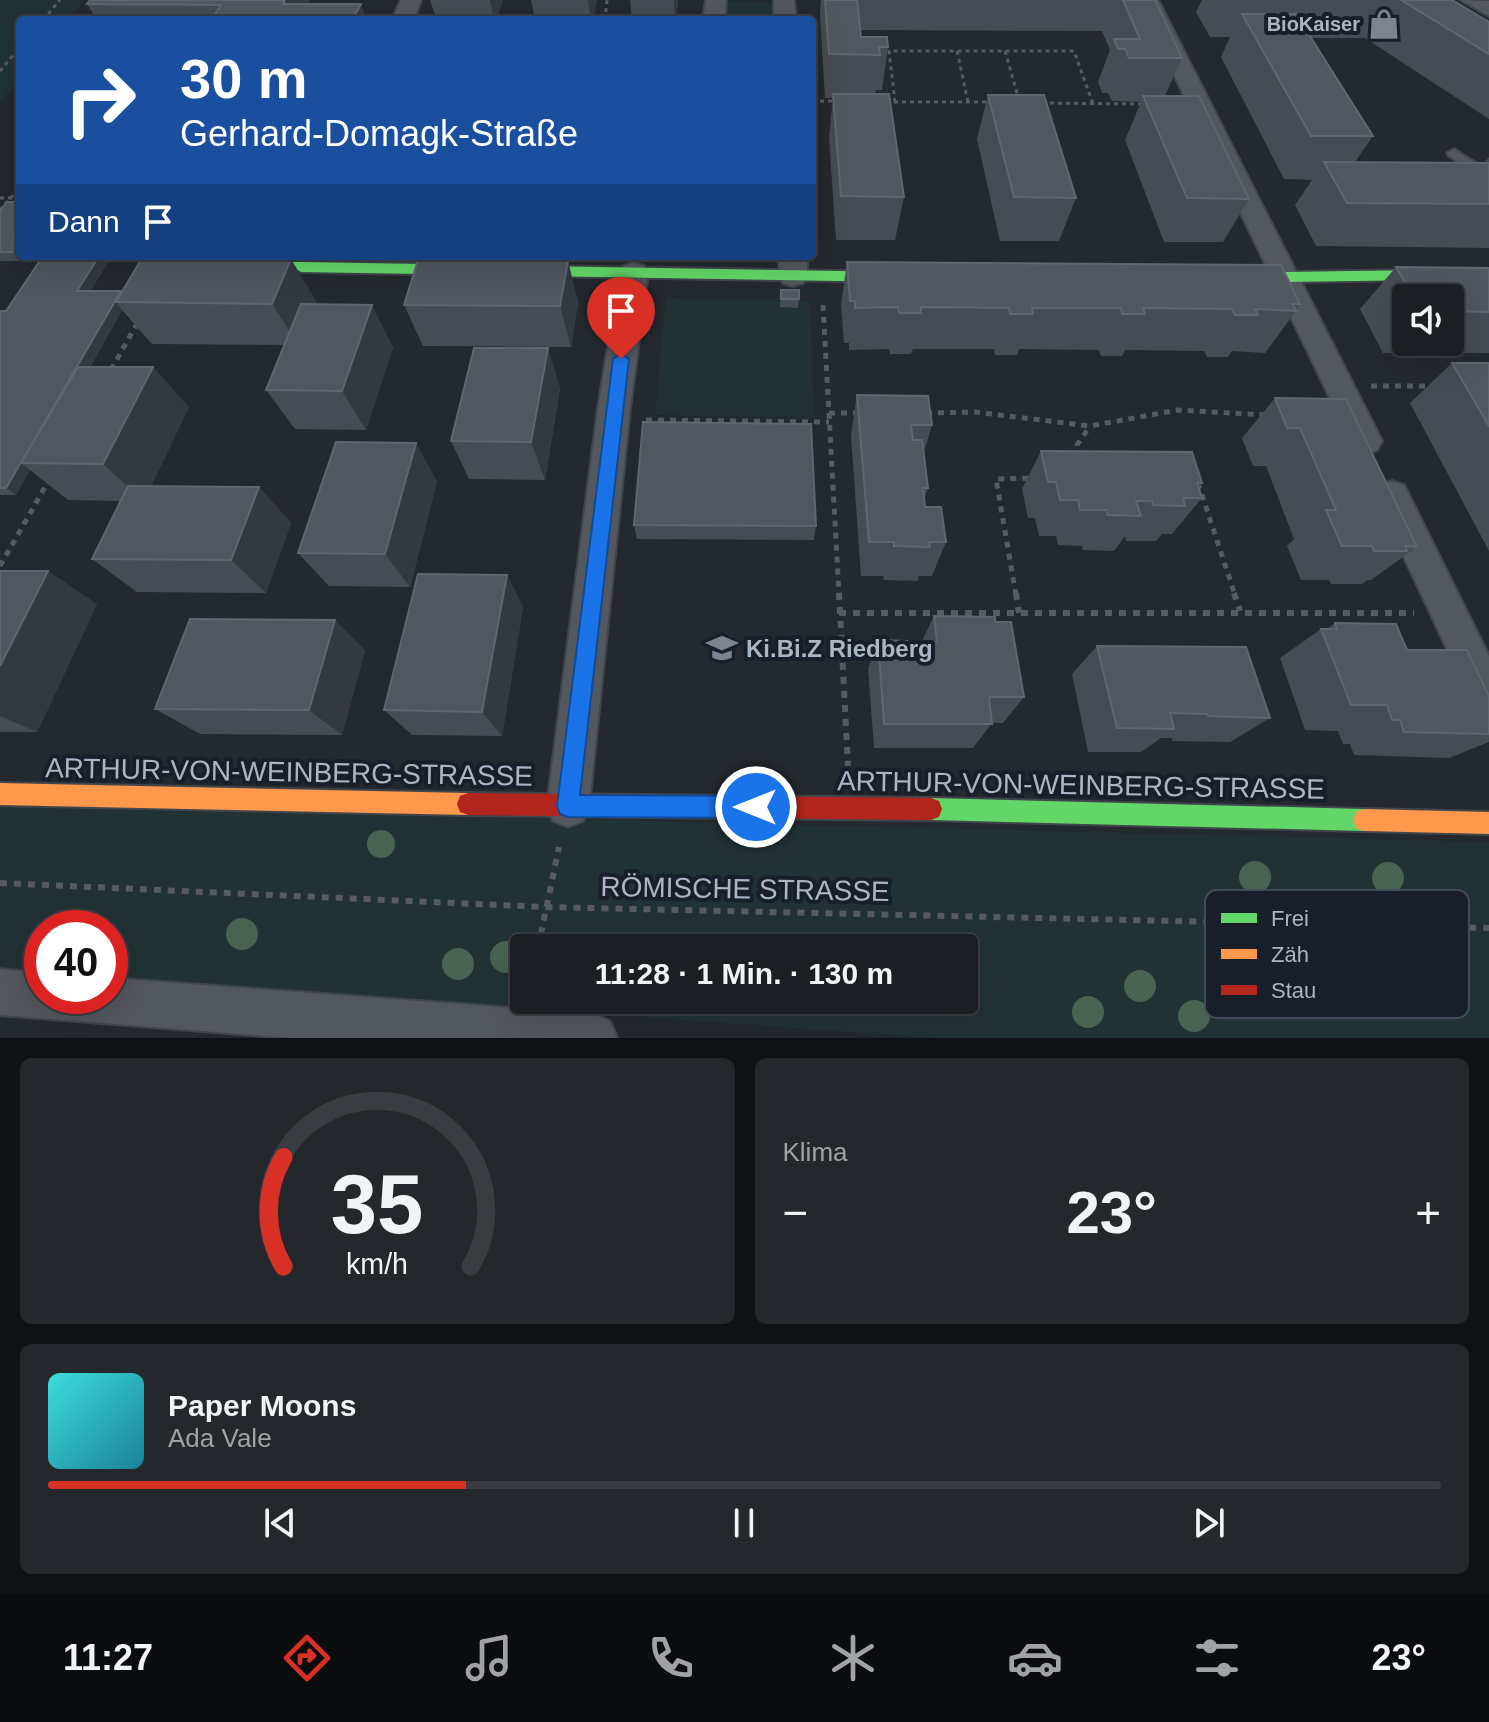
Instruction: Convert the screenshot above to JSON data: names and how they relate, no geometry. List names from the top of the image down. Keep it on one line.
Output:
{"streets":{"street":["ARTHUR-VON-WEINBERG-STRASSE"],"path":["RÖMISCHE STRASSE"]},"places":{"shop":["BioKaiser"],"school or university":["Ki.Bi.Z Riedberg"]},"legend":["Frei","Zäh","Stau"],"page":{"turn":["30 m","Gerhard-Domagk-Straße"],"then":"Dann","limit":"40","trip":"11:28 · 1 Min. · 130 m","tile":"Klima","heat":["−","23°","+"],"song":["Paper Moons","Ada Vale"],"tabs":["11:27","23°"],"gauge":["35","km/h"]}}
